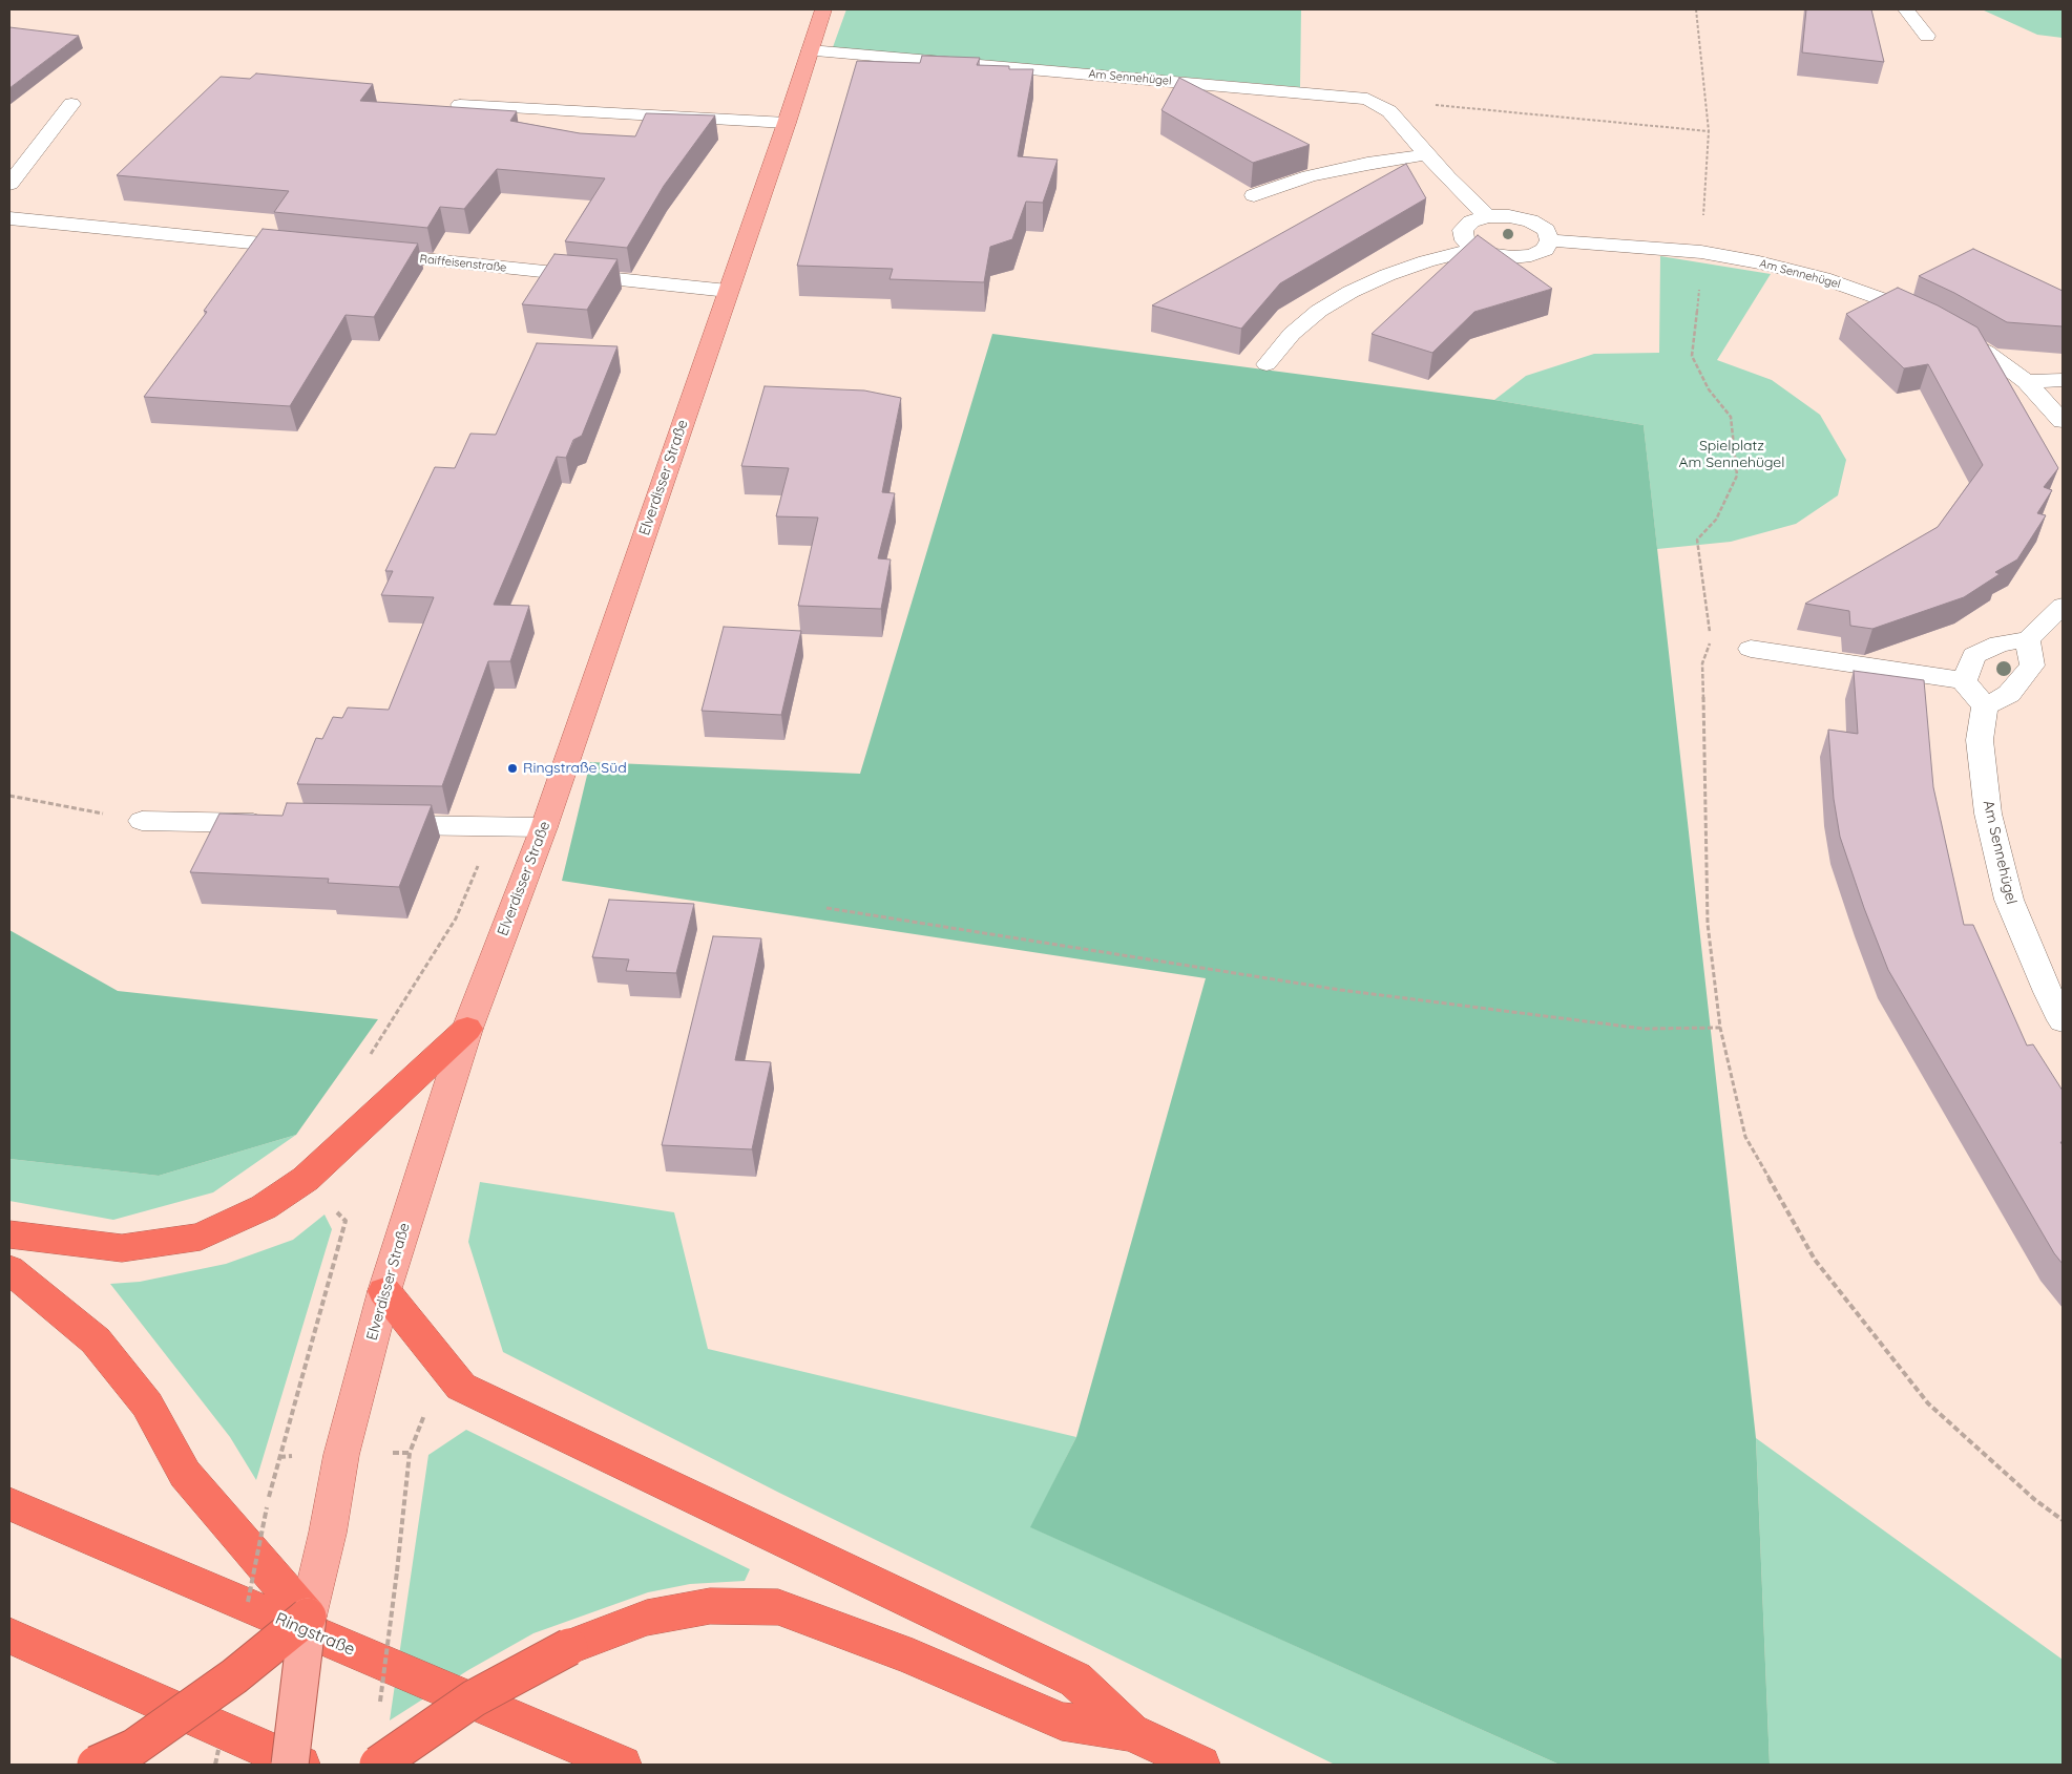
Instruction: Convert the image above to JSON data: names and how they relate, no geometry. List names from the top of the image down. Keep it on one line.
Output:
{"streets":{"highway":["Ringstraße"],"main road":["Elverdisser Straße"],"street":["Am Sennehügel","Raiffeisenstraße"]},"crossings":[["Am Sennehügel","Elverdisser Straße"],["Raiffeisenstraße","Elverdisser Straße"]],"parks":["Spielplatz Am Sennehügel"],"places":["Ringstraße Süd"]}
